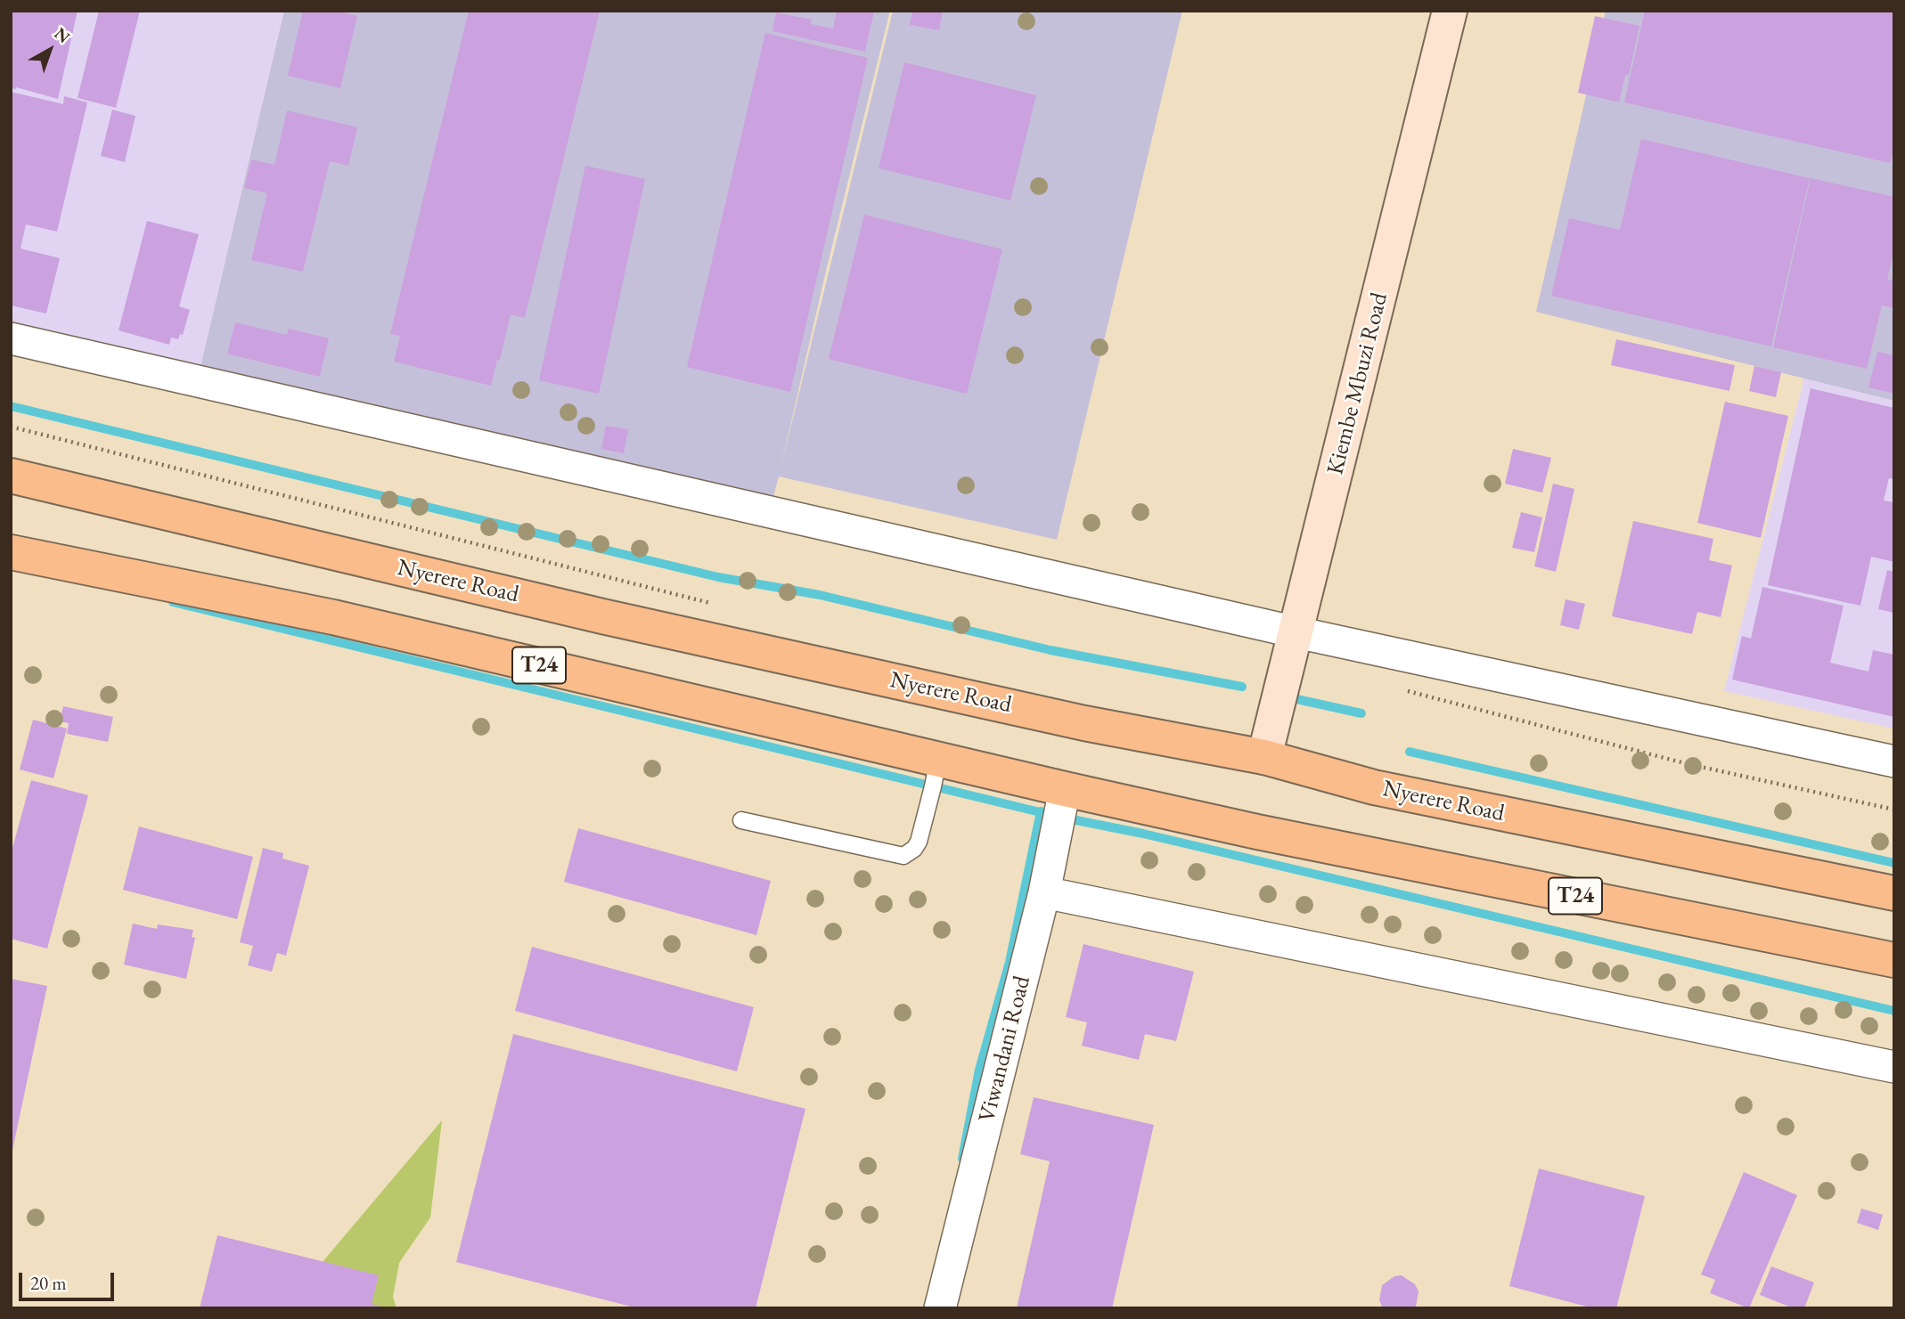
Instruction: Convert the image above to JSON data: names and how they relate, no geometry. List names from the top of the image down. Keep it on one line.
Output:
{"streets":{"highway":["Nyerere Road","T24"],"main road":["Kiembe Mbuzi Road"],"street":["Viwandani Road"]},"crossings":[["Kiembe Mbuzi Road","Nyerere Road"],["T24","Viwandani Road"]],"scale_bar":"20 m","north":"top right"}
